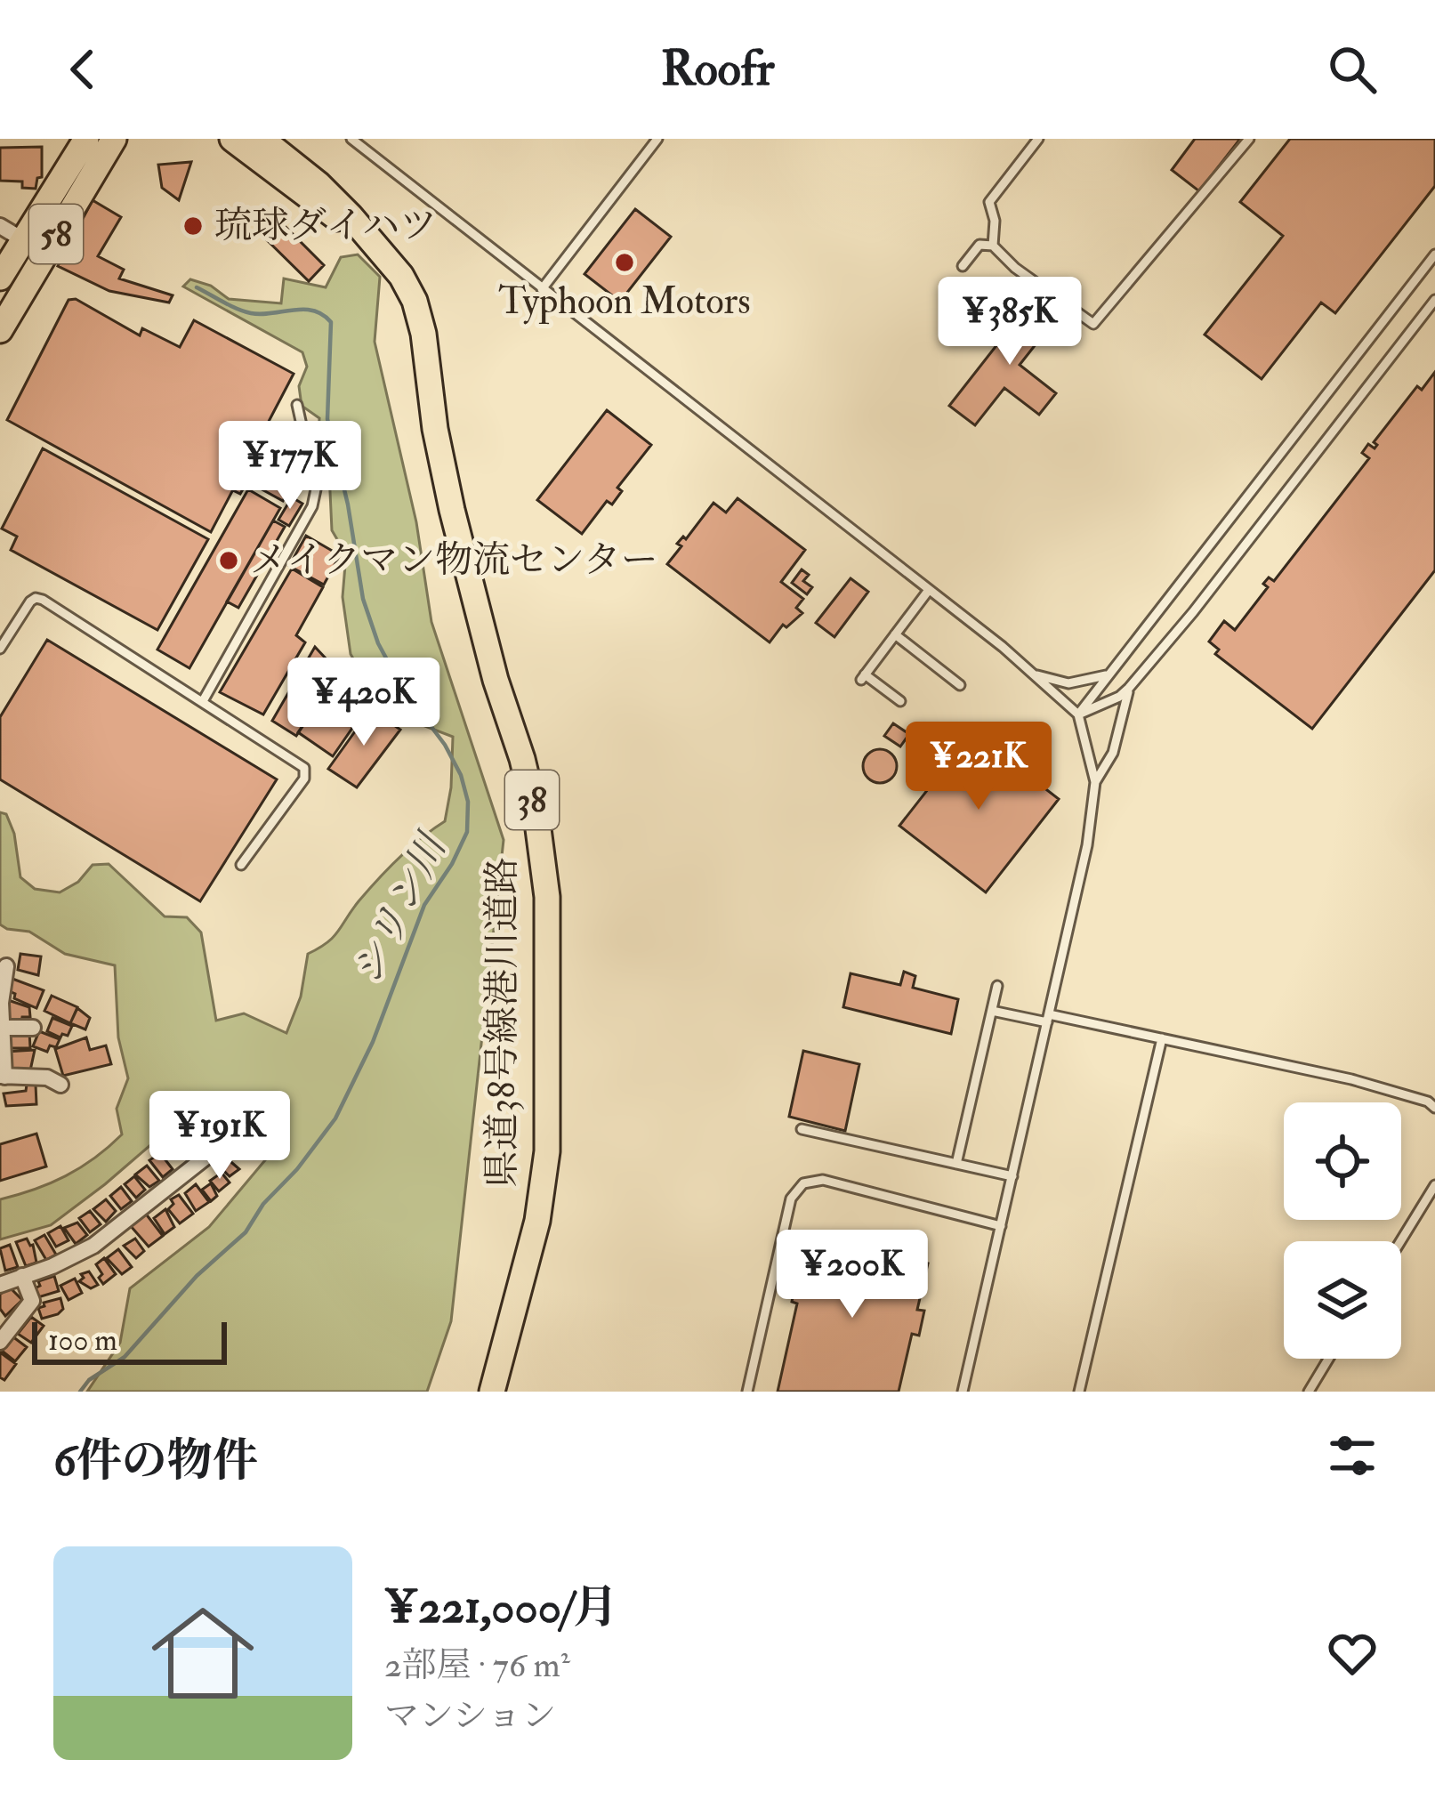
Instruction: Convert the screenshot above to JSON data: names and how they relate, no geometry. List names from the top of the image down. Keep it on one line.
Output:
{"streets":{"main road":["58","38","県道38号線港川道路"]},"water":["シリン川"],"places":["琉球ダイハツ","Typhoon Motors","メイクマン物流センター"],"scale_bar":"100 m","page":{"header":"Roofr","price":["¥385K","¥177K","¥420K","¥221K","¥191K","¥200K"],"scale":"100 m","heading":"6件の物件","list":[{"name":"¥221,000/月","note":"2部屋 · 76 m² · マンション"}]}}
